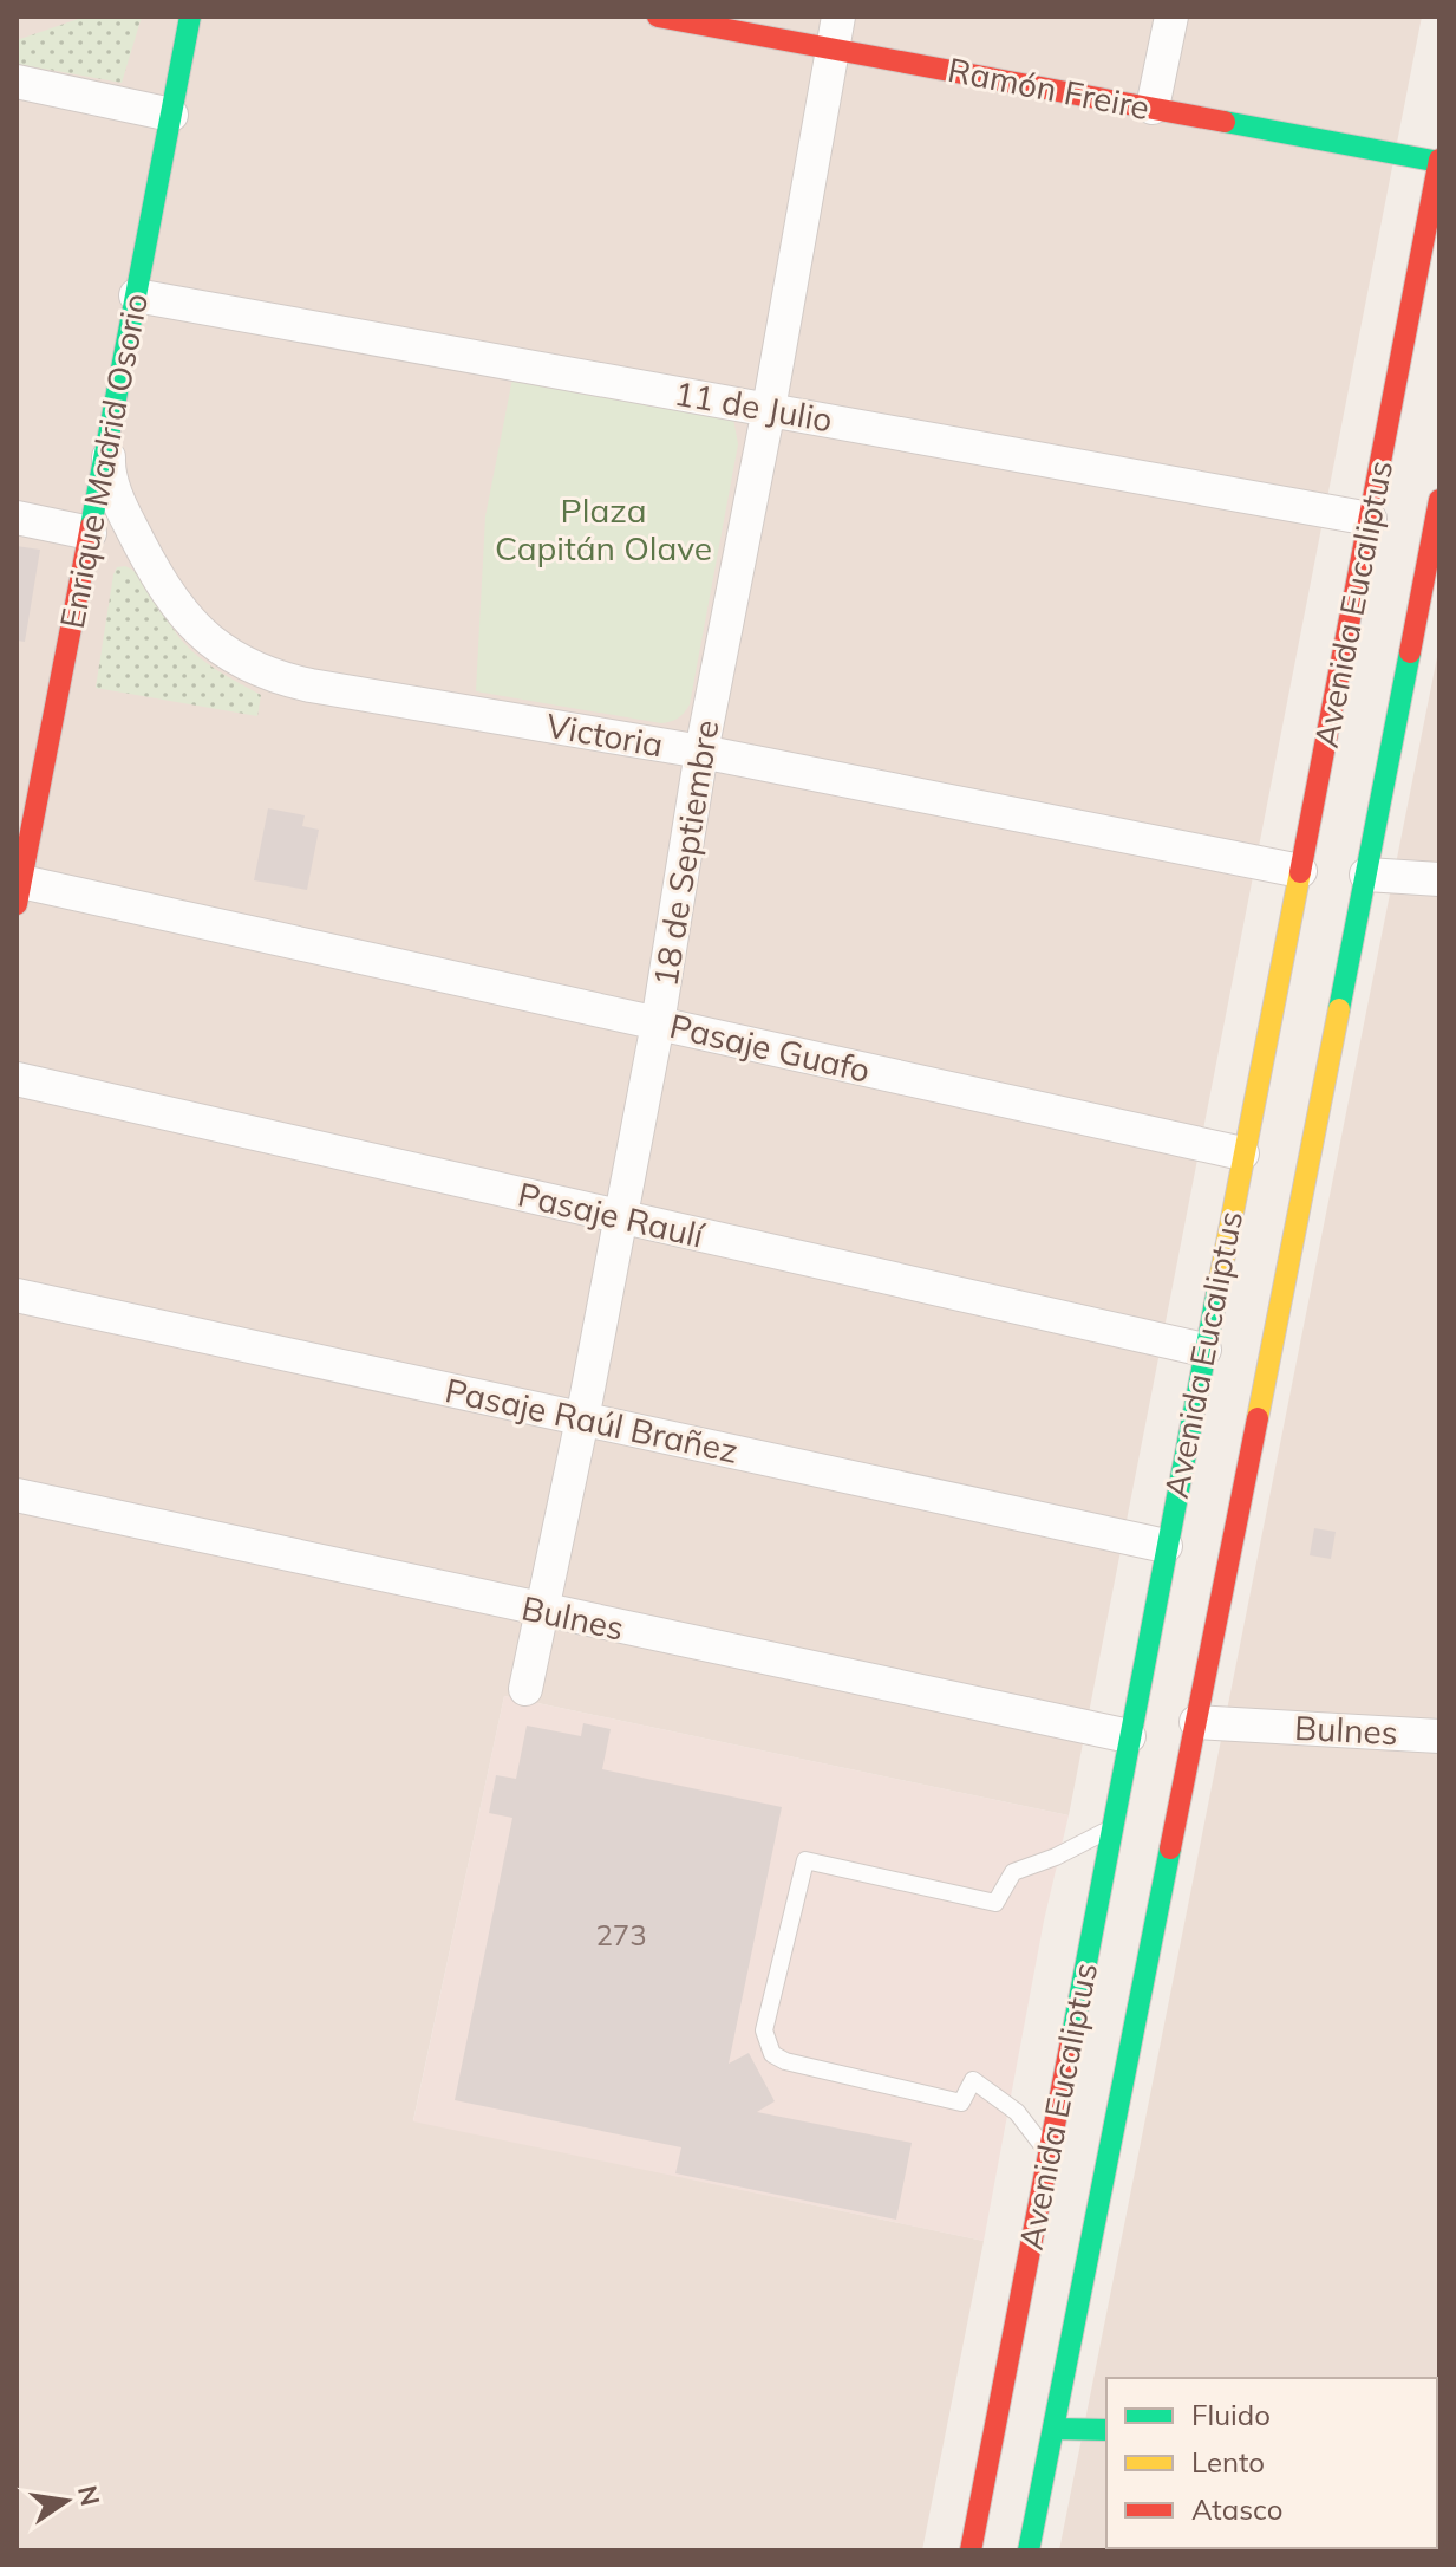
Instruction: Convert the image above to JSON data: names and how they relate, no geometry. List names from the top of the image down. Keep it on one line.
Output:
{"streets":{"main road":["Ramón Freire","Enrique Madrid Osorio","Avenida Eucaliptus"],"street":["11 de Julio","Victoria","18 de Septiembre","Pasaje Guafo","Pasaje Raulí","Pasaje Raúl Brañez","Bulnes"]},"crossings":[["Ramón Freire","Avenida Eucaliptus"],["Ramón Freire","18 de Septiembre"],["11 de Julio","Enrique Madrid Osorio"],["11 de Julio","Avenida Eucaliptus"],["11 de Julio","18 de Septiembre"],["Enrique Madrid Osorio","Victoria"],["Enrique Madrid Osorio","Pasaje Guafo"],["Avenida Eucaliptus","Victoria"],["Avenida Eucaliptus","Pasaje Guafo"],["Avenida Eucaliptus","Pasaje Raulí"],["Avenida Eucaliptus","Pasaje Raúl Brañez"],["Avenida Eucaliptus","Bulnes"],["Victoria","18 de Septiembre"],["18 de Septiembre","Pasaje Guafo"],["18 de Septiembre","Pasaje Raulí"],["18 de Septiembre","Pasaje Raúl Brañez"],["18 de Septiembre","Bulnes"]],"parks":["Plaza Capitán Olave"],"house_numbers":["273"],"legend":["Fluido","Lento","Atasco"],"north":"right"}
